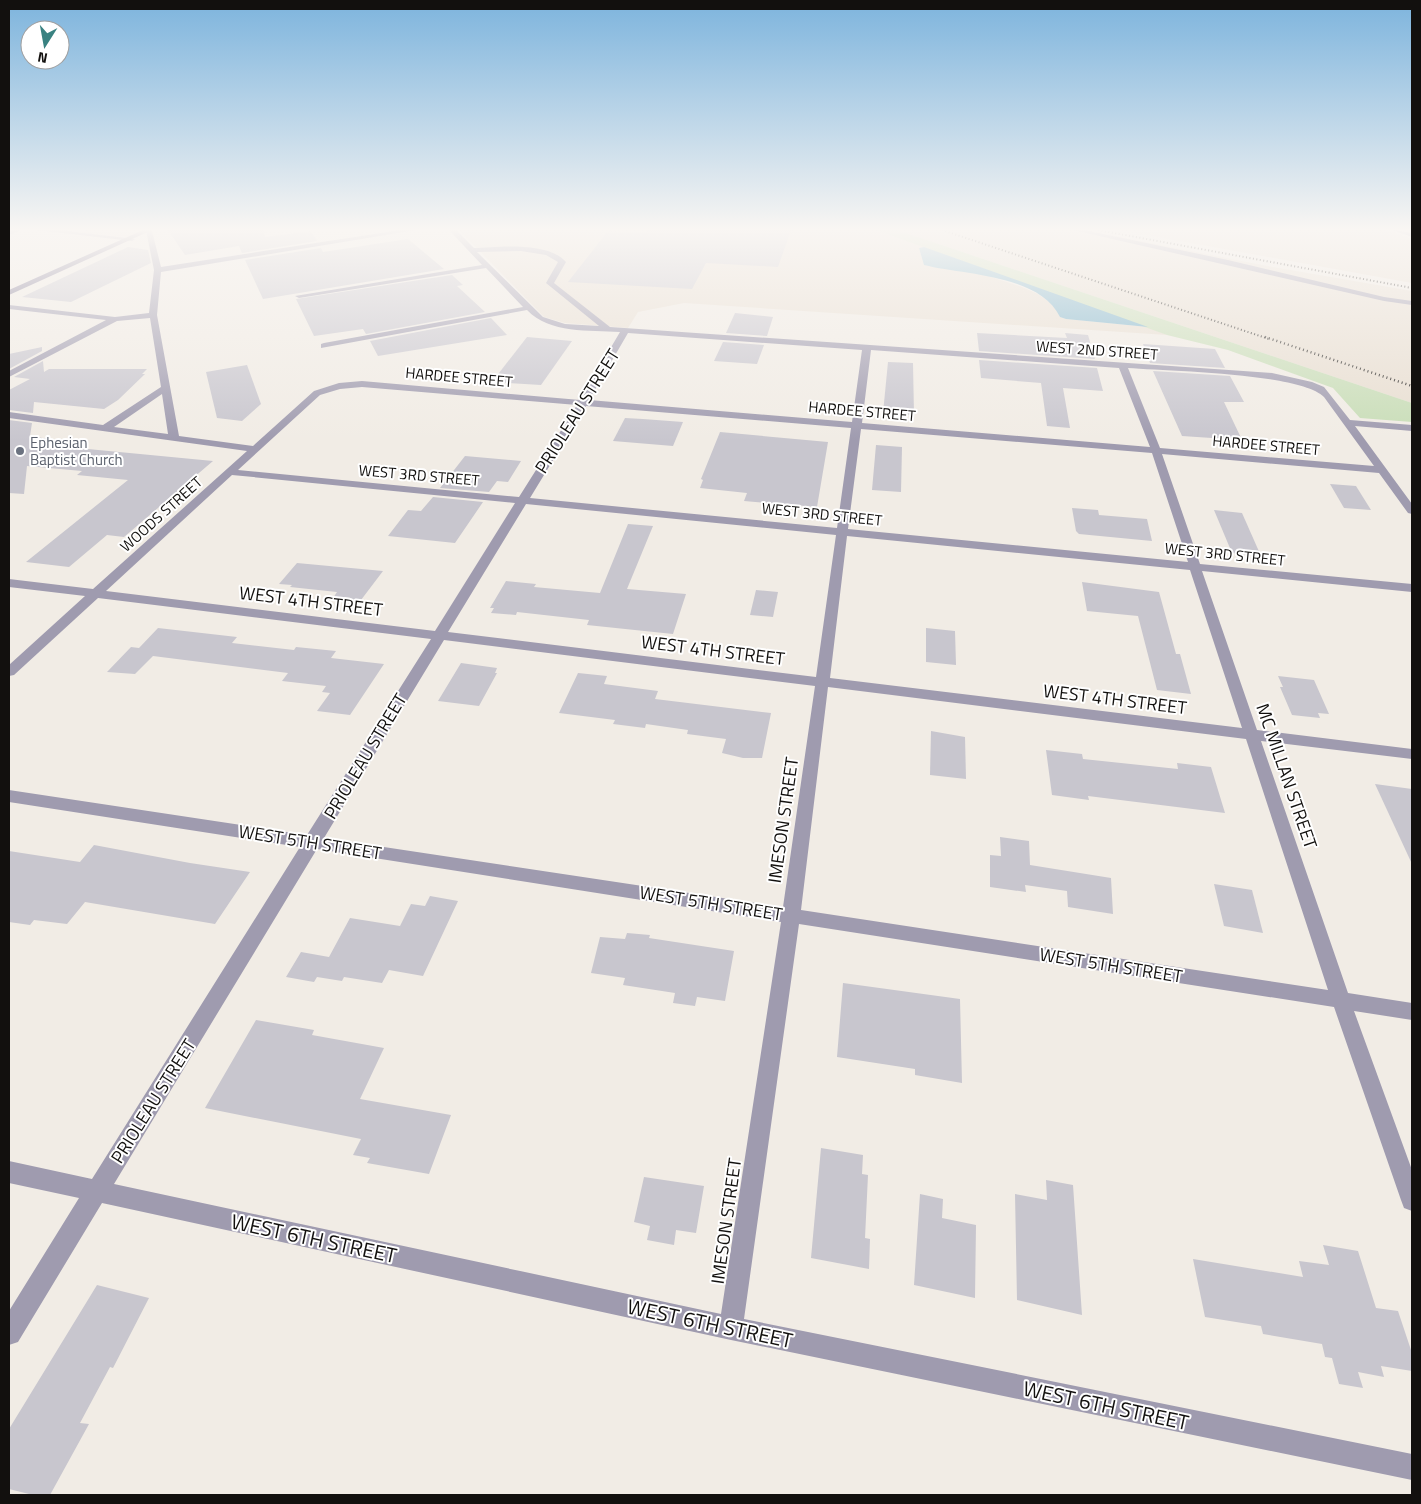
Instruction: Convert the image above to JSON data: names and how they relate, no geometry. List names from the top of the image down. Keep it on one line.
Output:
{"streets":{"street":["WEST 2ND STREET","HARDEE STREET","PRIOLEAU STREET","WEST 3RD STREET","WOODS STREET","WEST 4TH STREET","MC MILLAN STREET","IMESON STREET","WEST 5TH STREET","WEST 6TH STREET"]},"crossings":[["WEST 2ND STREET","PRIOLEAU STREET"],["WEST 2ND STREET","MC MILLAN STREET"],["WEST 2ND STREET","IMESON STREET"],["HARDEE STREET","PRIOLEAU STREET"],["HARDEE STREET","WOODS STREET"],["HARDEE STREET","MC MILLAN STREET"],["HARDEE STREET","IMESON STREET"],["PRIOLEAU STREET","WEST 3RD STREET"],["PRIOLEAU STREET","WEST 4TH STREET"],["PRIOLEAU STREET","WEST 5TH STREET"],["PRIOLEAU STREET","WEST 6TH STREET"],["WEST 3RD STREET","WOODS STREET"],["WEST 3RD STREET","MC MILLAN STREET"],["WEST 3RD STREET","IMESON STREET"],["WOODS STREET","WEST 4TH STREET"],["WEST 4TH STREET","MC MILLAN STREET"],["WEST 4TH STREET","IMESON STREET"],["MC MILLAN STREET","WEST 5TH STREET"],["IMESON STREET","WEST 5TH STREET"],["IMESON STREET","WEST 6TH STREET"]],"places":["Ephesian Baptist Church"],"north":"bottom"}
